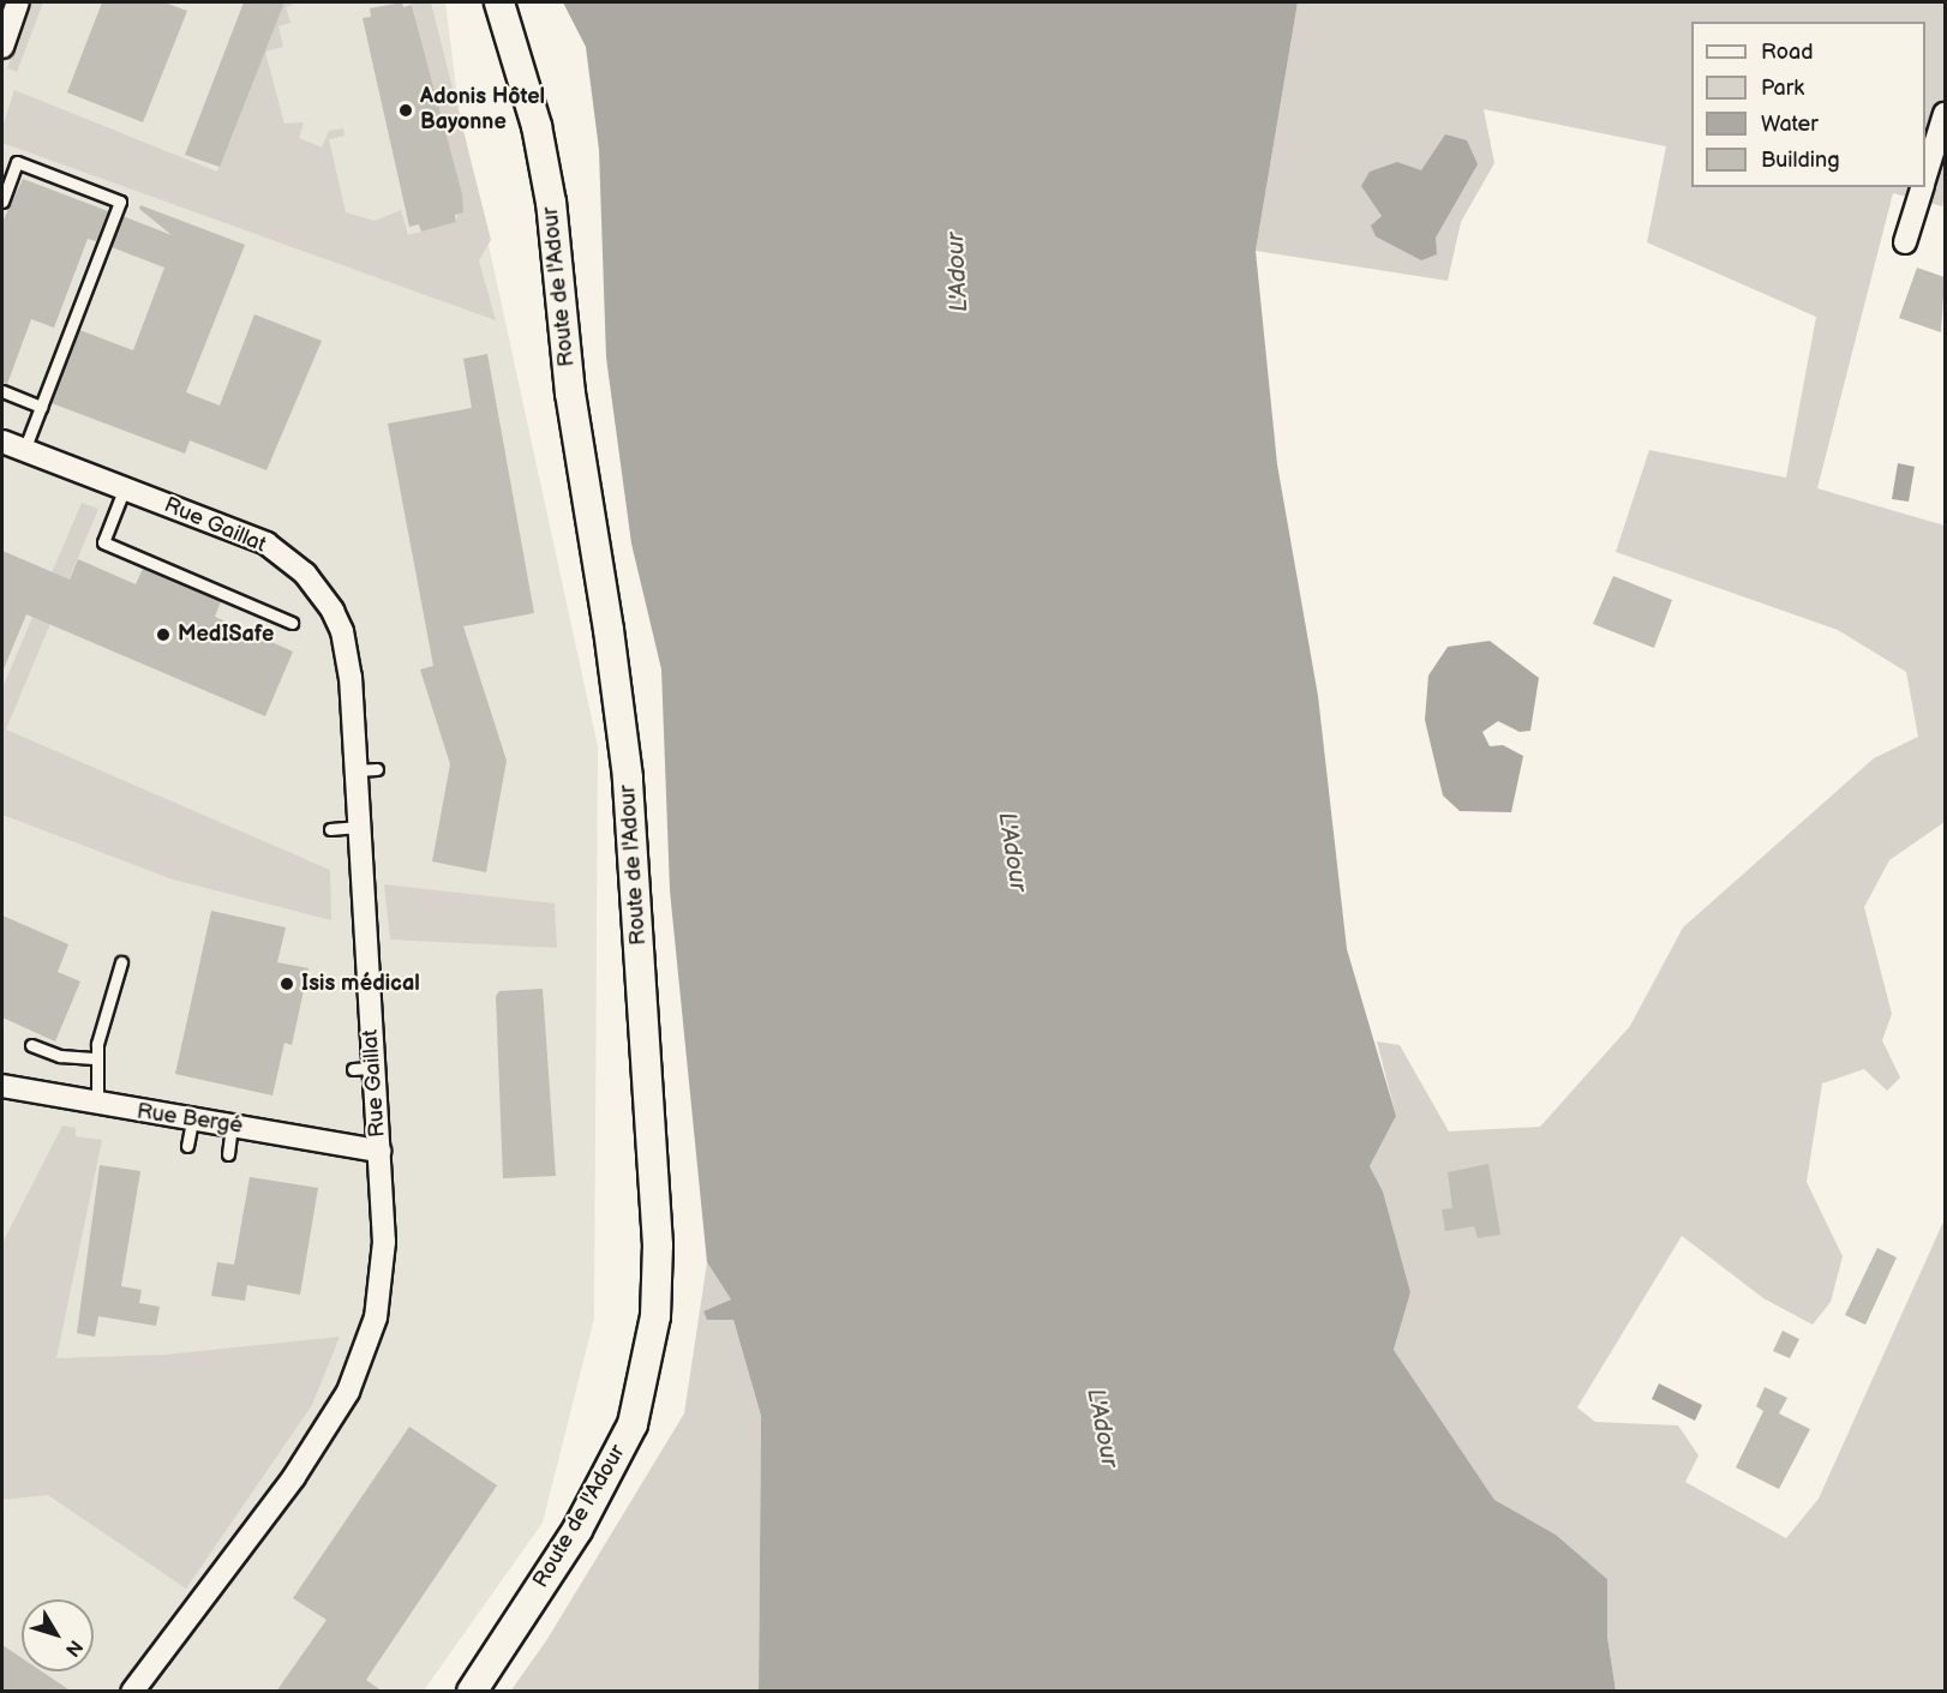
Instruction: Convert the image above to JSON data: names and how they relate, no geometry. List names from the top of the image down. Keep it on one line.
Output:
{"streets":{"main road":["Route de l'Adour"],"street":["Rue Gaillat","Rue Bergé"]},"crossings":[["Rue Gaillat","Rue Bergé"]],"water":["L'Adour"],"places":["Adonis Hôtel Bayonne","MedISafe","Isis médical"],"legend":["Road","Park","Water","Building"],"north":"bottom right"}
